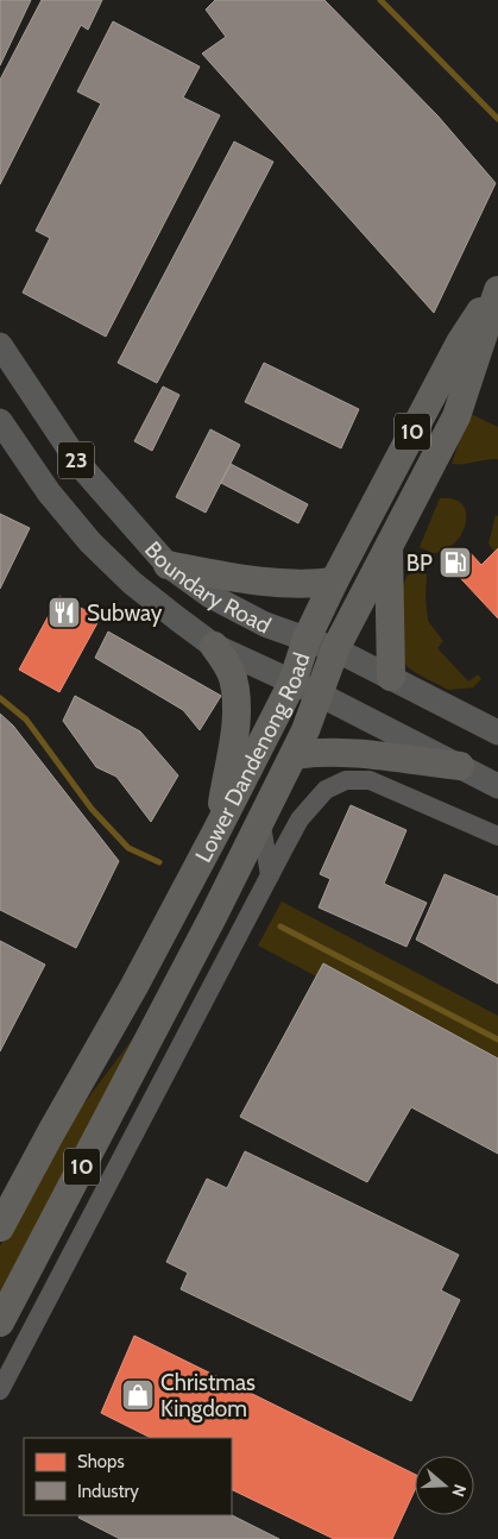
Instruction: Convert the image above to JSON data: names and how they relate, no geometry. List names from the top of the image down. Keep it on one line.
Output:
{"streets":{"highway":["10","Lower Dandenong Road"],"main road":["23","Boundary Road"]},"crossings":[["Boundary Road","Lower Dandenong Road"]],"places":{"fuel station":["BP"],"restaurant":["Subway"],"shop":["Christmas Kingdom"]},"legend":["Shops","Industry"],"north":"right"}
